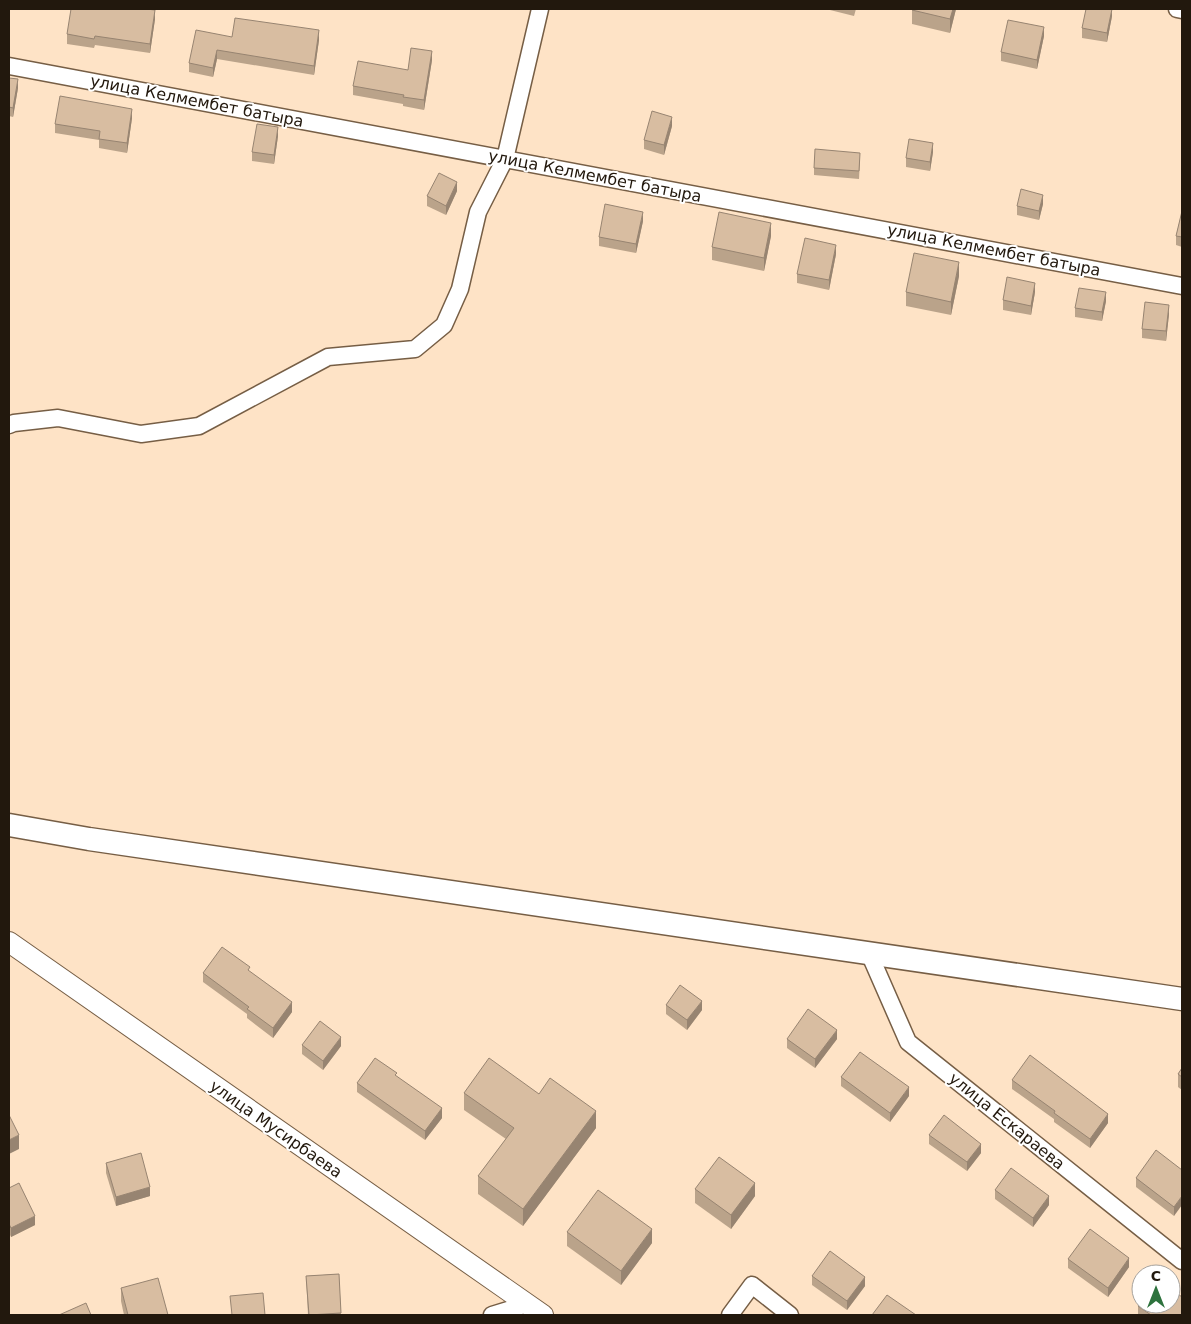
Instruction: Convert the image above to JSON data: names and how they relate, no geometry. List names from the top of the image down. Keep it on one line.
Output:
{"streets":{"street":["улица Келмембет батыра","улица Ескараева","улица Мусирбаева"]},"north":"top"}
